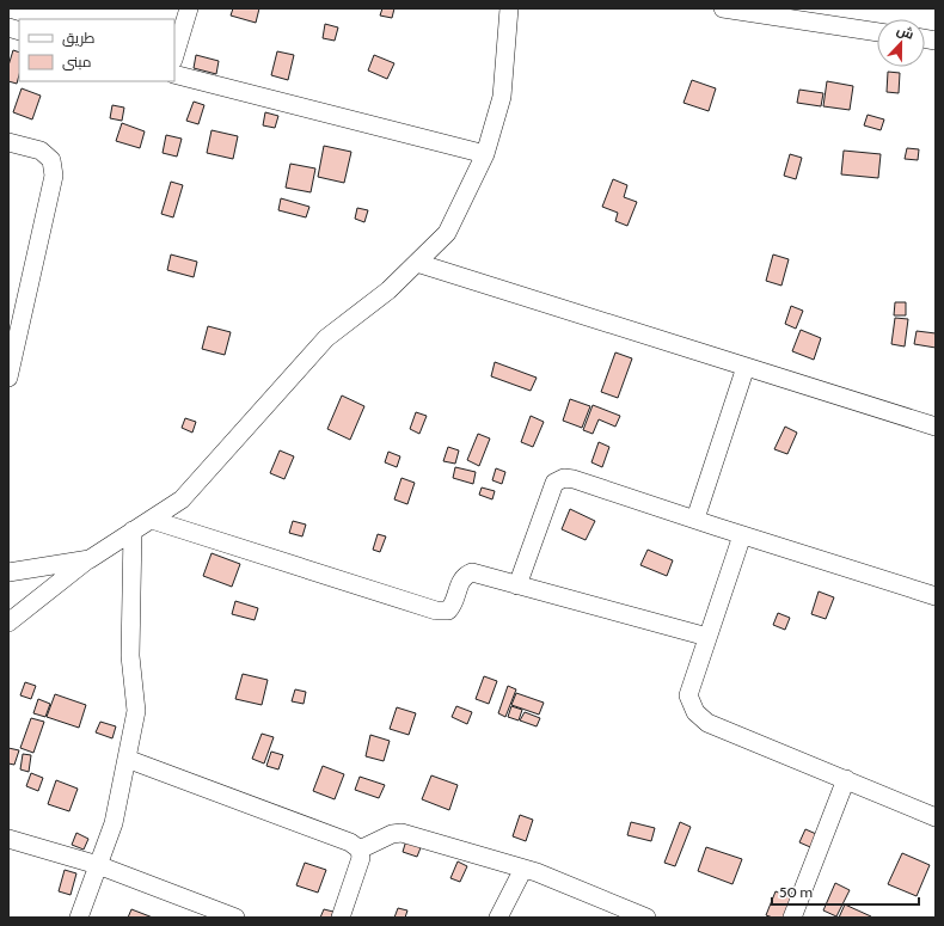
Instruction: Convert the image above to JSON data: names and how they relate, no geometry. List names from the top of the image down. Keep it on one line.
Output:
{"legend":["طريق","مبنى"],"scale_bar":"50 m","north":"top"}
